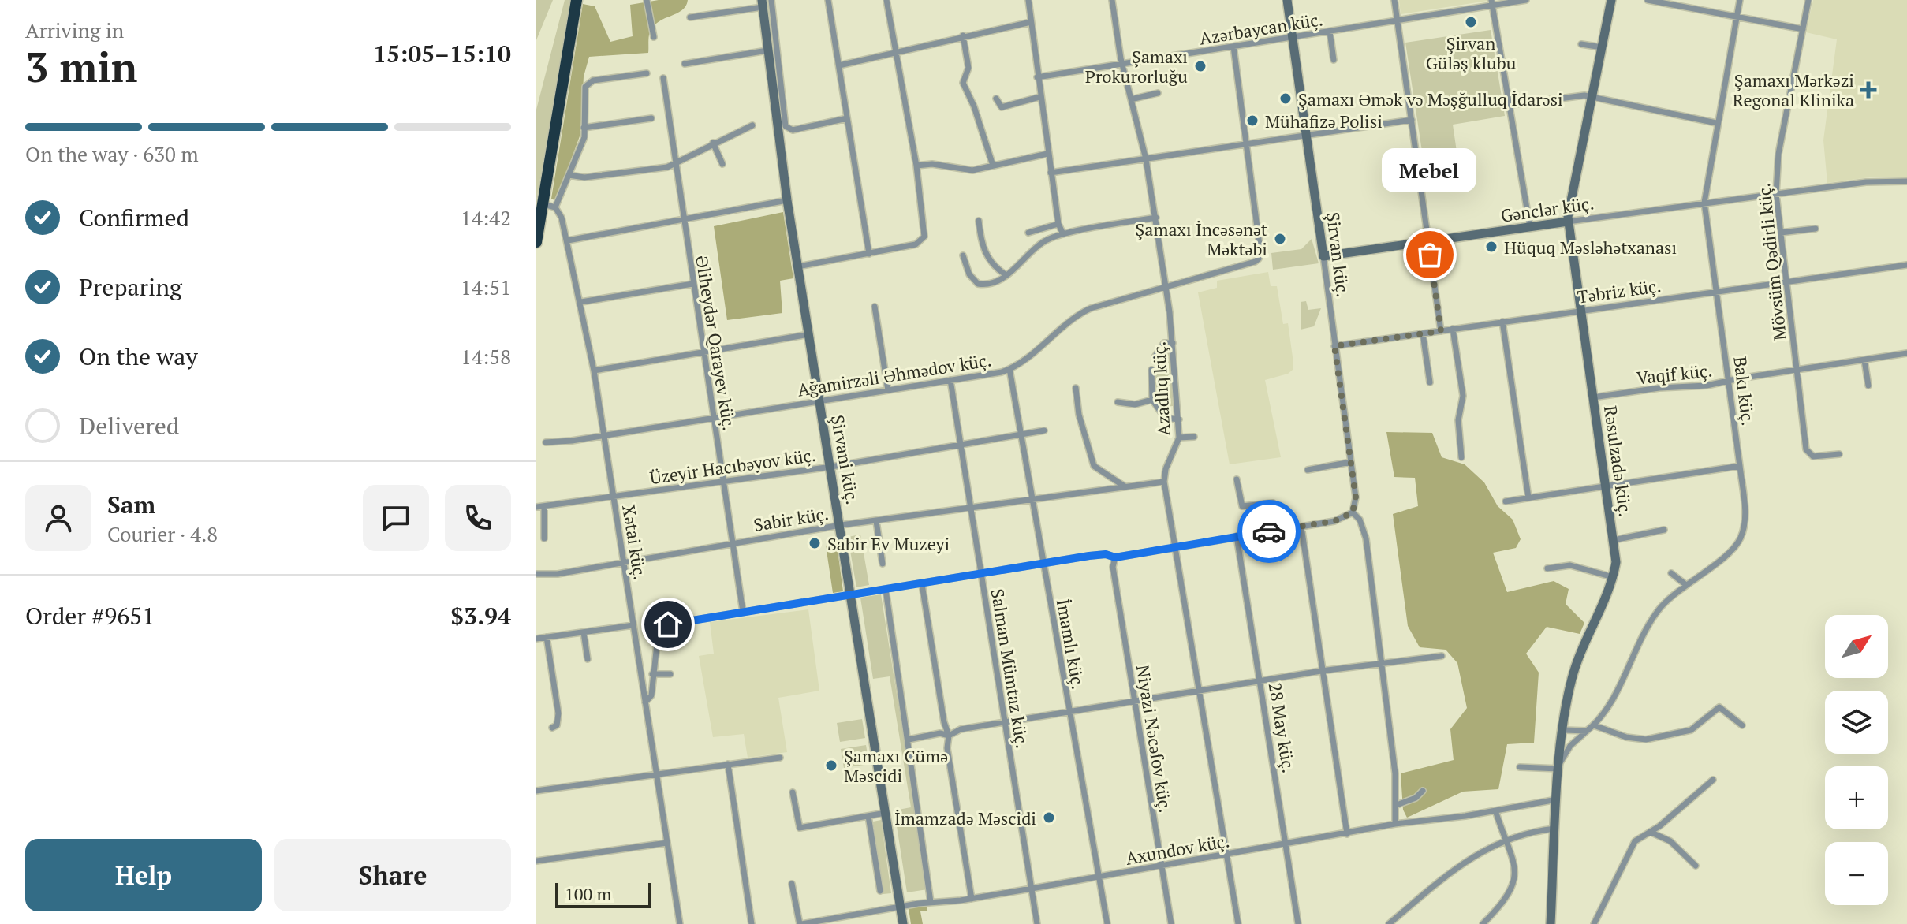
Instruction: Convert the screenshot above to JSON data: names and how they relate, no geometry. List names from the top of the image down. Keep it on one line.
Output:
{"streets":{"street":["Azərbaycan küç.","Gənclər küç.","Şirvan küç.","Mövsüm Qədirli küç.","Təbriz küç.","Əliheydər Qarayev küç.","Vaqif küç.","Ağamirzəli Əhmədov küç.","Azadlıq küç.","Bakı küç.","Şirvani küç.","Rəsulzadə küç.","Üzeyir Hacıbəyov küç.","Sabir küç.","Xətai küç.","İmamlı küç.","Salman Mümtaz küç.","28 May küç.","Niyazi Nəcəfov küç.","Axundov küç."]},"crossings":[["Azərbaycan küç.","Şirvan küç."],["Azərbaycan küç.","Azadlıq küç."],["Gənclər küç.","Şirvan küç."],["Gənclər küç.","Mövsüm Qədirli küç."],["Gənclər küç.","Bakı küç."],["Gənclər küç.","Rəsulzadə küç."],["Şirvan küç.","Təbriz küç."],["Mövsüm Qədirli küç.","Təbriz küç."],["Mövsüm Qədirli küç.","Vaqif küç."],["Təbriz küç.","Bakı küç."],["Təbriz küç.","Rəsulzadə küç."],["Əliheydər Qarayev küç.","Ağamirzəli Əhmədov küç."],["Əliheydər Qarayev küç.","Üzeyir Hacıbəyov küç."],["Əliheydər Qarayev küç.","Sabir küç."],["Vaqif küç.","Bakı küç."],["Vaqif küç.","Rəsulzadə küç."],["Ağamirzəli Əhmədov küç.","Azadlıq küç."],["Ağamirzəli Əhmədov küç.","Şirvani küç."],["Ağamirzəli Əhmədov küç.","Xətai küç."],["Ağamirzəli Əhmədov küç.","İmamlı küç."],["Ağamirzəli Əhmədov küç.","Salman Mümtaz küç."],["Azadlıq küç.","Sabir küç."],["Azadlıq küç.","Axundov küç."],["Bakı küç.","Rəsulzadə küç."],["Şirvani küç.","Üzeyir Hacıbəyov küç."],["Şirvani küç.","Sabir küç."],["Şirvani küç.","Axundov küç."],["Rəsulzadə küç.","Axundov küç."],["Üzeyir Hacıbəyov küç.","Xətai küç."],["Üzeyir Hacıbəyov küç.","İmamlı küç."],["Üzeyir Hacıbəyov küç.","Salman Mümtaz küç."],["Sabir küç.","Xətai küç."],["Sabir küç.","İmamlı küç."],["Sabir küç.","Salman Mümtaz küç."],["İmamlı küç.","Axundov küç."],["Salman Mümtaz küç.","Axundov küç."],["28 May küç.","Axundov küç."],["Niyazi Nəcəfov küç.","Axundov küç."]],"places":{"other":["Şirvan Güləş klubu","Şamaxı Prokurorluğu","Şamaxı Əmək və Məşğulluq İdarəsi","Mühafizə Polisi","Şamaxı İncəsənət Məktəbi","Hüquq Məsləhətxanası","Mebel","Sabir Ev Muzeyi","Şamaxı Cümə Məscidi","İmamzadə Məscidi"],"health":["Şamaxı Mərkəzi Regonal Klinika"]},"scale_bar":"100 m","north":"top right","page":{"heading":["3 min","Arriving in","15:05–15:10"],"panel":["Sam","Courier · 4.8","Order #9651","$3.94"],"bar":"On the way · 630 m","bubble":"Mebel","list":[["Confirmed","14:42"],["Preparing","14:51"],["On the way","14:58"],"Delivered"],"map_buttons":["+","−"],"buttons":["Help","Share"],"scale":"100 m"}}
